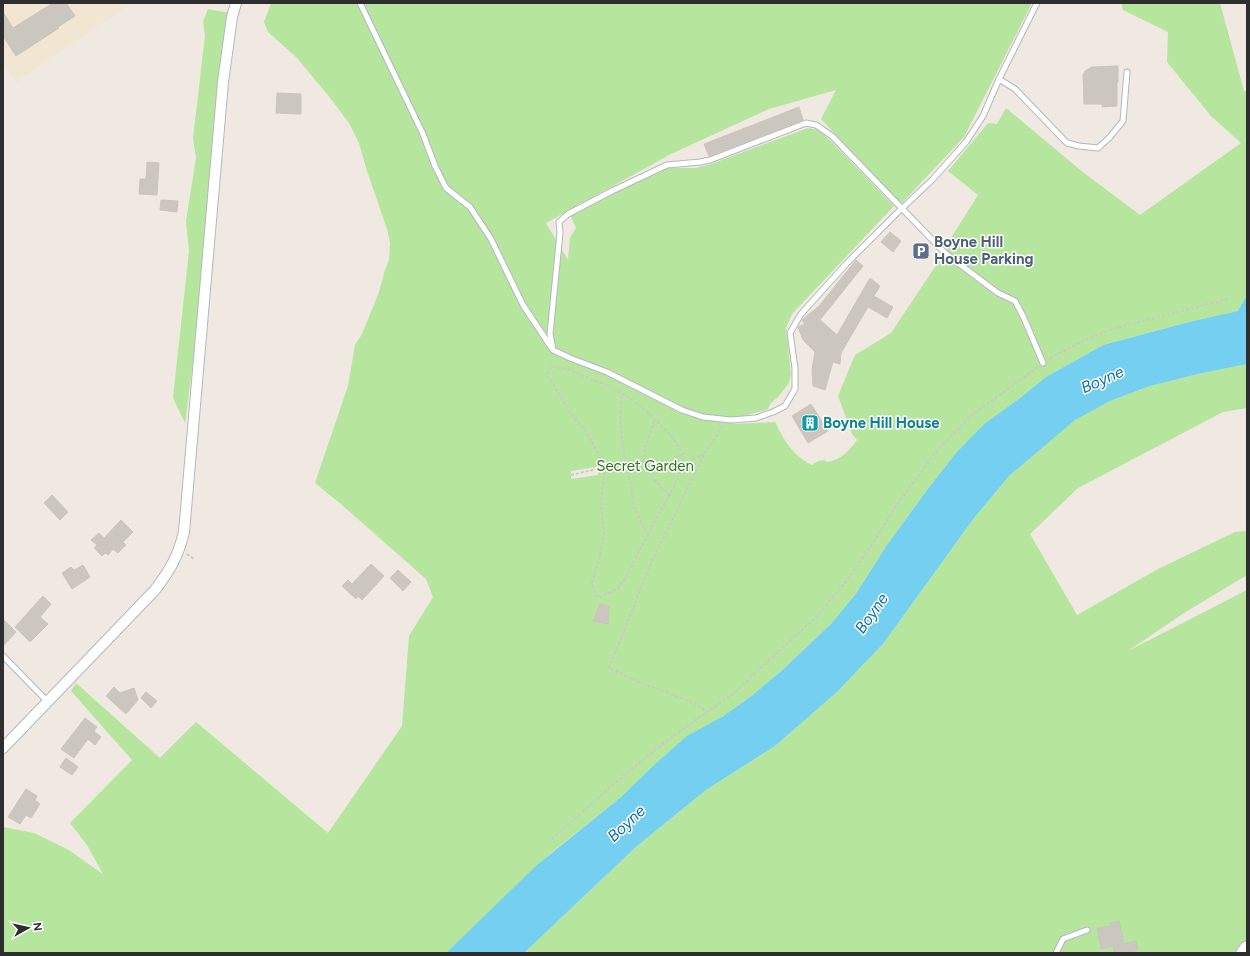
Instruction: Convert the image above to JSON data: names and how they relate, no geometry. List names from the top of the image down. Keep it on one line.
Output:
{"water":["Boyne"],"parks":["Secret Garden"],"places":{"parking":["Boyne Hill House Parking"],"building":["Boyne Hill House"]},"north":"right"}
